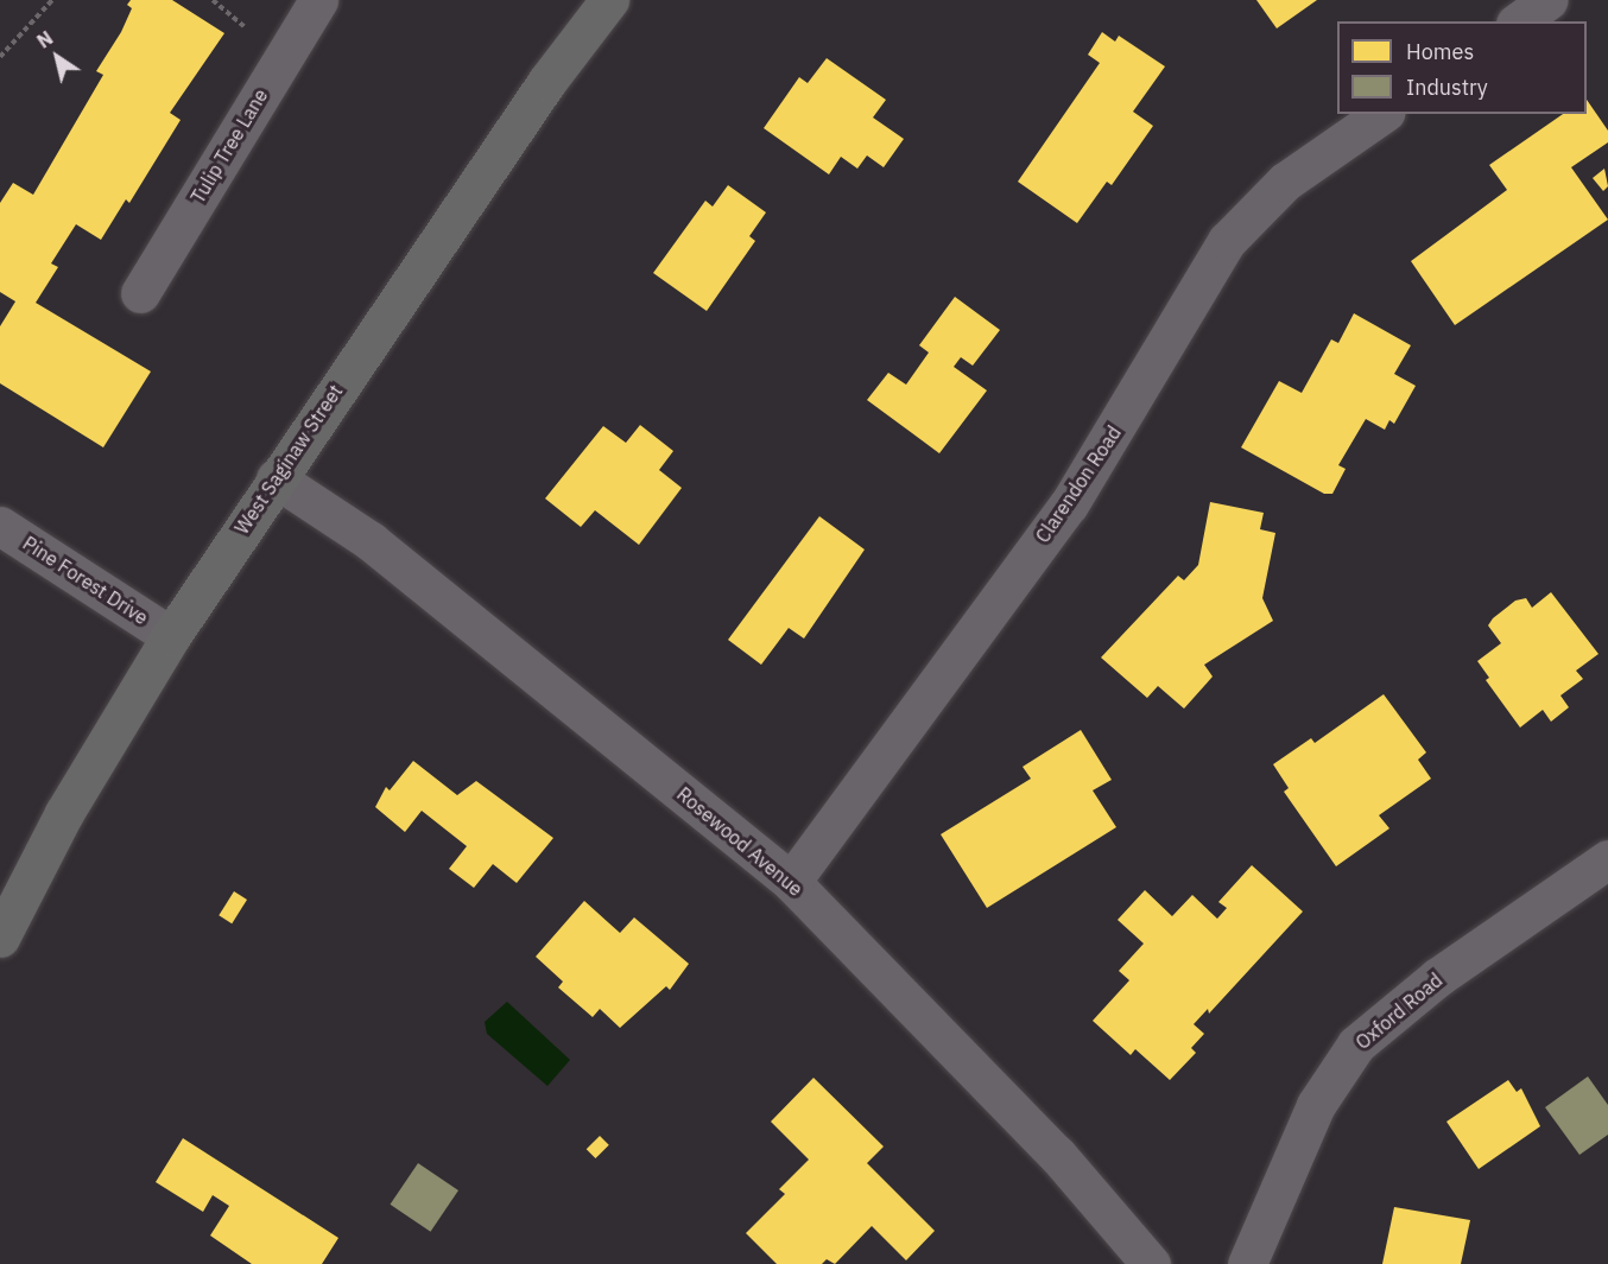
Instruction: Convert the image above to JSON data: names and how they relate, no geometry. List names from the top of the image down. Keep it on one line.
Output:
{"streets":{"main road":["West Saginaw Street"],"street":["Tulip Tree Lane","Clarendon Road","Pine Forest Drive","Rosewood Avenue","Oxford Road"]},"crossings":[["West Saginaw Street","Pine Forest Drive"],["West Saginaw Street","Rosewood Avenue"],["Clarendon Road","Rosewood Avenue"]],"legend":["Homes","Industry"],"north":"top left"}
